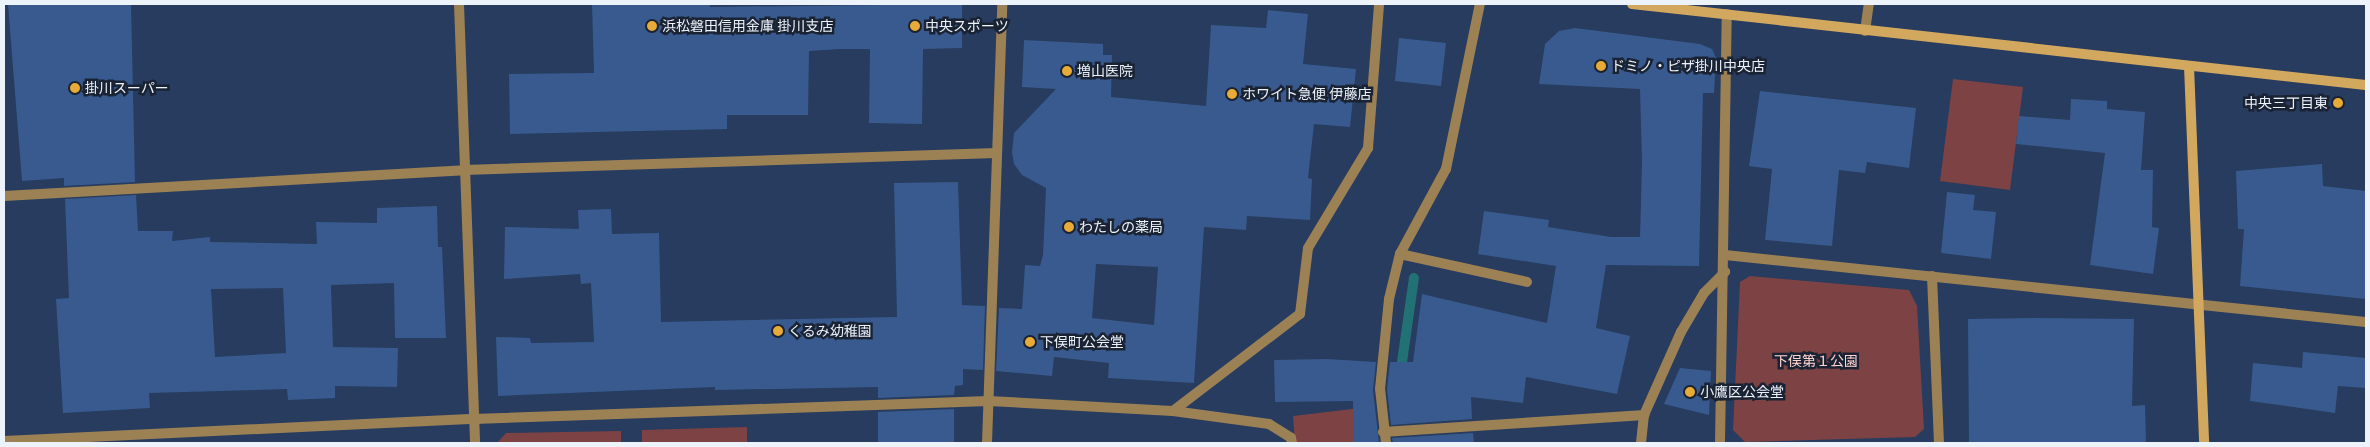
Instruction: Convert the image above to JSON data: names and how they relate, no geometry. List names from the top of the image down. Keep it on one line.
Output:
{"parks":["下俣第１公園"],"places":["浜松磐田信用金庫 掛川支店","中央スポーツ","ドミノ・ピザ掛川中央店","増山医院","掛川スーパー","ホワイト急便 伊藤店","中央三丁目東","わたしの薬局","くるみ幼稚園","下俣町公会堂","小鷹区公会堂"]}
